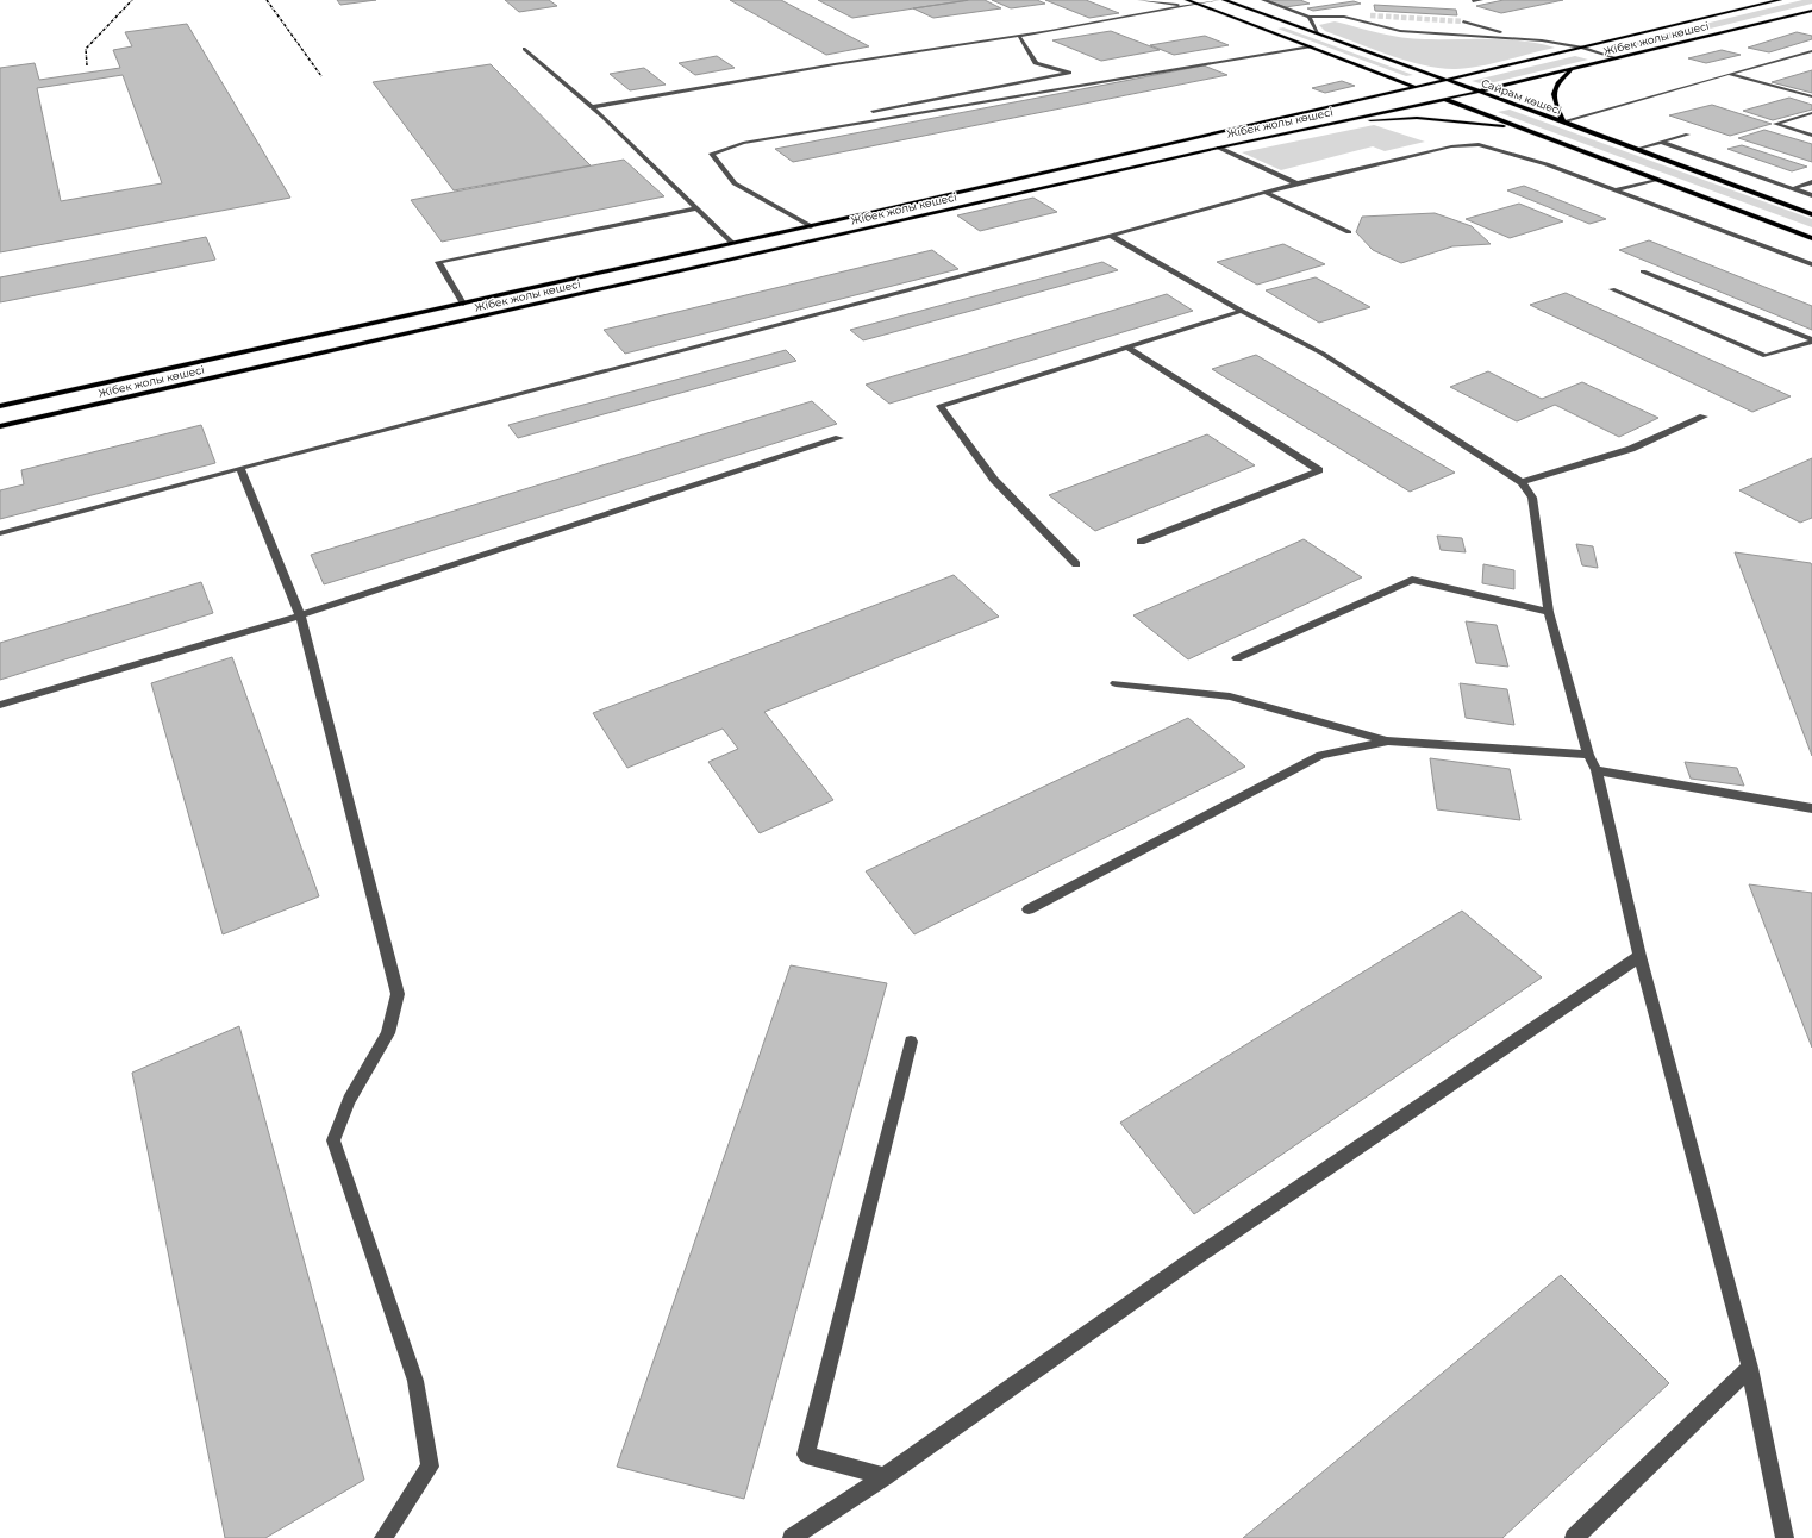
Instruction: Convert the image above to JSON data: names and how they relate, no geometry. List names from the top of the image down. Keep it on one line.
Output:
{"streets":{"main road":["Жібек жолы көшесі","Сайрам көшесі"]},"crossings":[["Жібек жолы көшесі","Сайрам көшесі"]]}
